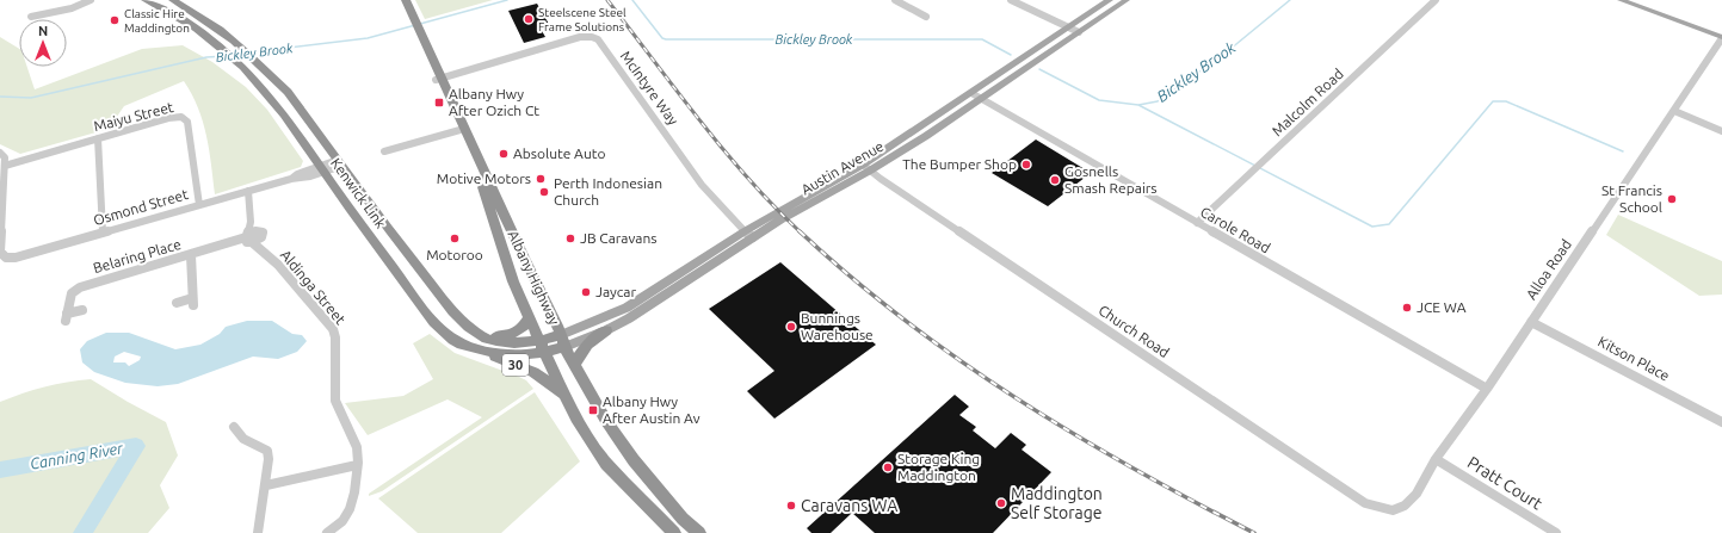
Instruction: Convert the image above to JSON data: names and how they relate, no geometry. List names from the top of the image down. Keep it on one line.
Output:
{"streets":{"highway":["Kenwick Link","Albany Highway","30"],"main road":["Austin Avenue"],"street":["McIntyre Way","Malcolm Road","Maiyu Street","Osmond Street","Carole Road","Belaring Place","Alloa Road","Aldinga Street","Church Road","Kitson Place","Pratt Court"]},"crossings":[["McIntyre Way","Austin Avenue"],["McIntyre Way","Albany Highway"],["Malcolm Road","Carole Road"],["Maiyu Street","Osmond Street"],["Austin Avenue","Kenwick Link"],["Austin Avenue","Carole Road"],["Austin Avenue","Albany Highway"],["Austin Avenue","Church Road"],["Kenwick Link","Osmond Street"],["Kenwick Link","Albany Highway"],["Kenwick Link","30"],["Carole Road","Alloa Road"],["Belaring Place","Aldinga Street"],["Alloa Road","Church Road"],["Alloa Road","Kitson Place"],["Alloa Road","Pratt Court"],["Albany Highway","30"]],"water":["Bickley Brook","Canning River"],"places":{"other":["Steelscene Steel Frame Solutions","Classic Hire Maddington","Absolute Auto","The Bumper Shop","Motive Motors","Gosnells Smash Repairs","Perth Indonesian Church","St Francis School","Motoroo","JB Caravans","Jaycar","JCE WA","Bunnings Warehouse","Storage King Maddington","Maddington Self Storage","Caravans WA"],"transit":["Albany Hwy After Ozich Ct","Albany Hwy After Austin Av"]},"north":"top"}
